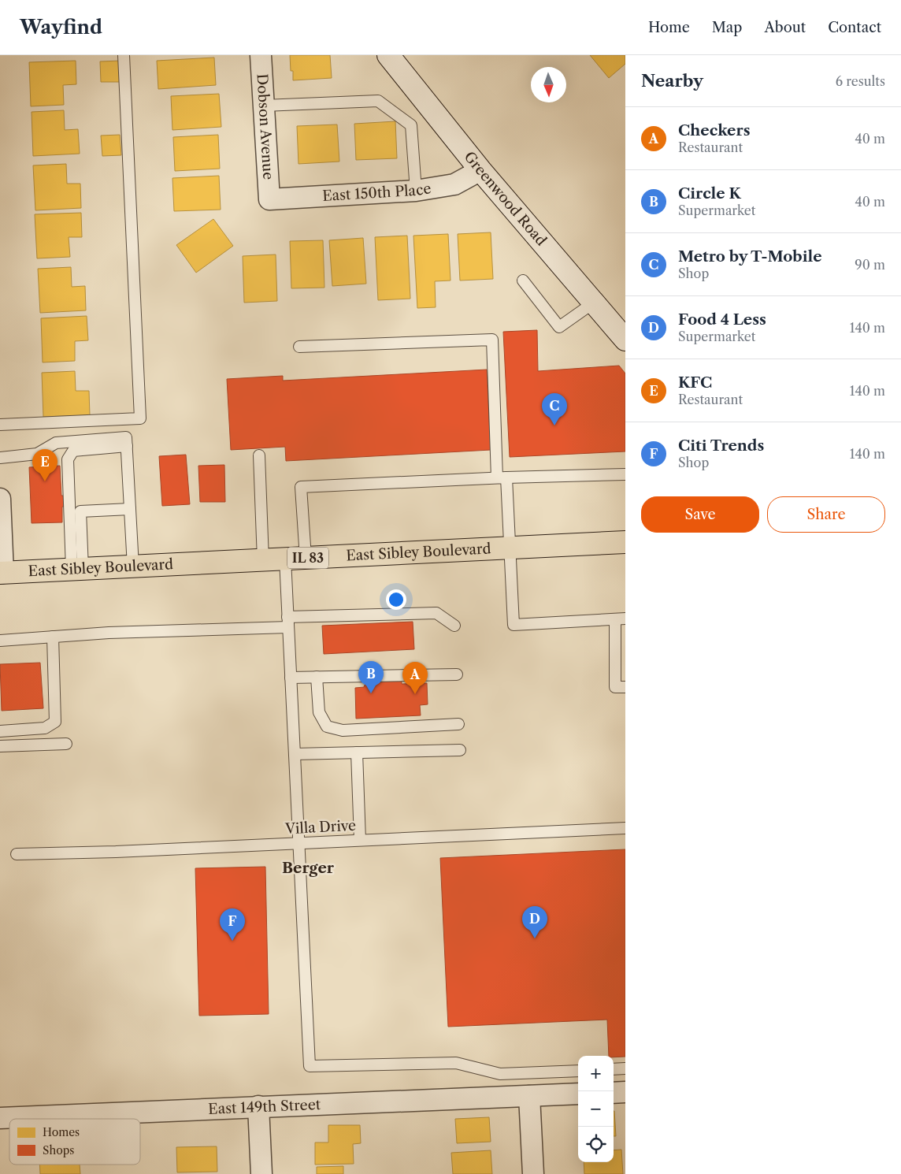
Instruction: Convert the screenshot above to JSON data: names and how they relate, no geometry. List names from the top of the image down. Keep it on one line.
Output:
{"streets":{"main road":["East Sibley Boulevard","IL 83"],"street":["Dobson Avenue","East 150th Place","Greenwood Road","East 149th Street"],"lane":["Villa Drive"]},"crossings":[["Dobson Avenue","East 150th Place"],["East 150th Place","Greenwood Road"]],"districts":["Berger"],"legend":["Homes","Shops"],"north":"bottom","page":{"header":"Wayfind","nav":["Home","Map","About","Contact"],"heading":["Nearby","6 results"],"list":[{"mark":"A","name":"Checkers","note":"Restaurant","value":"40 m"},{"mark":"B","name":"Circle K","note":"Supermarket","value":"40 m"},{"mark":"C","name":"Metro by T-Mobile","note":"Shop","value":"90 m"},{"mark":"D","name":"Food 4 Less","note":"Supermarket","value":"140 m"},{"mark":"E","name":"KFC","note":"Restaurant","value":"140 m"},{"mark":"F","name":"Citi Trends","note":"Shop","value":"140 m"}],"pins":["C","E","B","A","D","F"],"buttons":["Save","Share"],"map_buttons":["+","−"]}}
